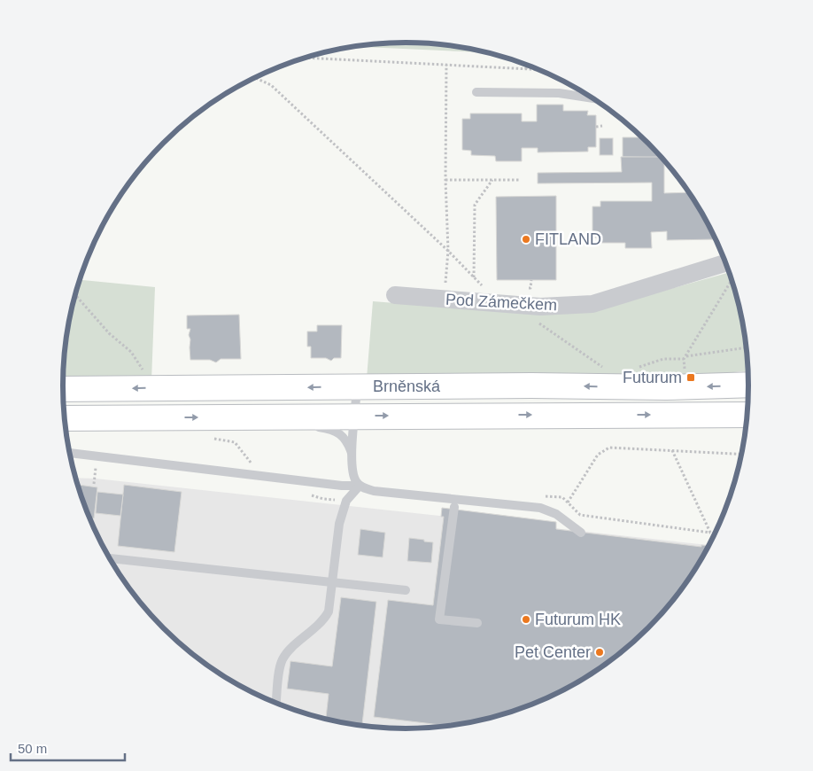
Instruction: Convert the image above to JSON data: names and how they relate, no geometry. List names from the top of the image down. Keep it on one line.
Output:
{"streets":{"main road":["Brněnská"],"street":["Pod Zámečkem"]},"places":{"other":["FITLAND","Futurum HK","Pet Center"],"transit":["Futurum"]},"scale_bar":"50 m"}
